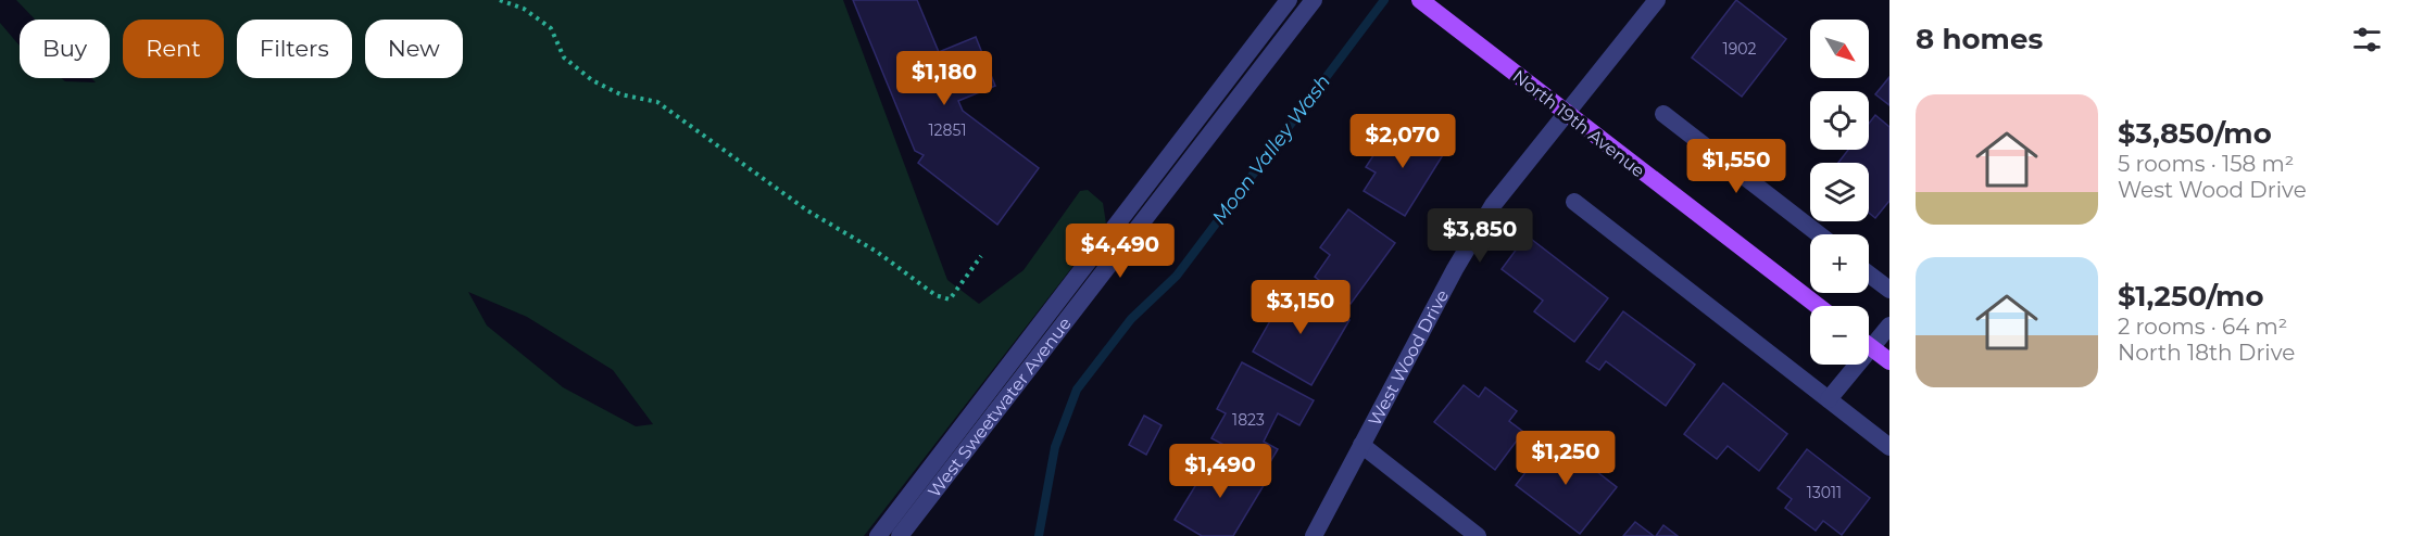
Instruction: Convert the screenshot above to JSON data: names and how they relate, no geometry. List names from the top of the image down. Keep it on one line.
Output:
{"streets":{"main road":["North 19th Avenue"],"street":["West Wood Drive","West Sweetwater Avenue"]},"crossings":[["North 19th Avenue","West Wood Drive"]],"water":["Moon Valley Wash"],"house_numbers":["1902","12851","1823","13011"],"north":"bottom right","page":{"heading":"8 homes","map_buttons":["+","−"],"chip":["Buy","Rent","Filters","New"],"price":["$1,180","$2,070","$1,550","$3,850","$4,490","$3,150","$1,250","$1,490"],"list":[{"name":"$3,850/mo","note":"5 rooms · 158 m² · West Wood Drive"},{"name":"$1,250/mo","note":"2 rooms · 64 m² · North 18th Drive"}]}}
